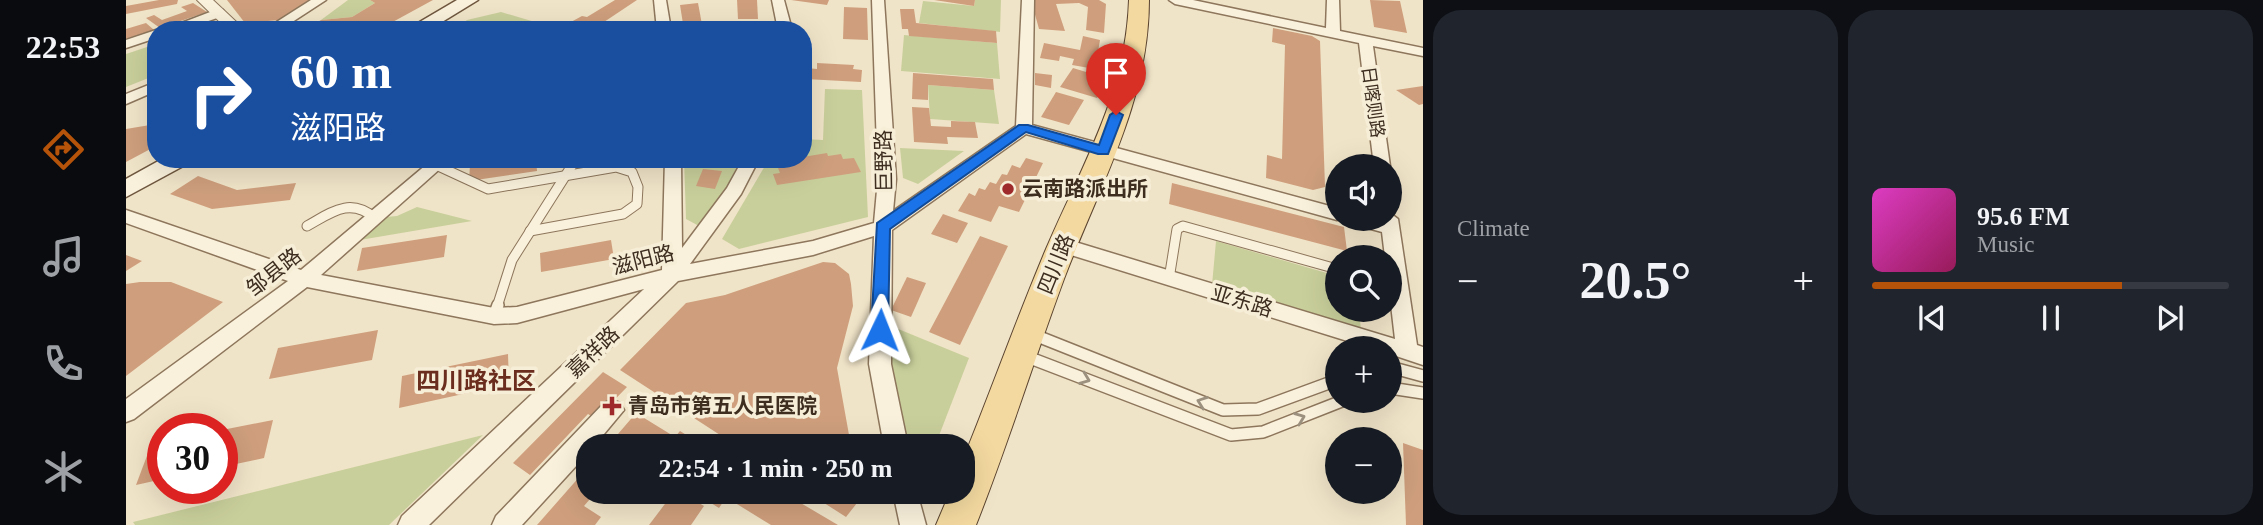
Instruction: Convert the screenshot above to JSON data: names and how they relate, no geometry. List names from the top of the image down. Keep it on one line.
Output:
{"streets":{"main road":["四川路"],"street":["日喀则路","巨野路","滋阳路","邹县路","亚东路","嘉祥路"]},"crossings":[["巨野路","滋阳路"],["滋阳路","邹县路"],["滋阳路","嘉祥路"],["四川路","亚东路"]],"districts":["四川路社区"],"places":{"other":["云南路派出所"],"health":["青岛市第五人民医院"]},"page":{"tabs":"22:53","tile":"Climate","turn":["60 m","滋阳路"],"map_buttons":["+","−"],"song":["95.6 FM","Music"],"heat":["−","20.5°","+"],"limit":"30","trip":"22:54 · 1 min · 250 m"}}
